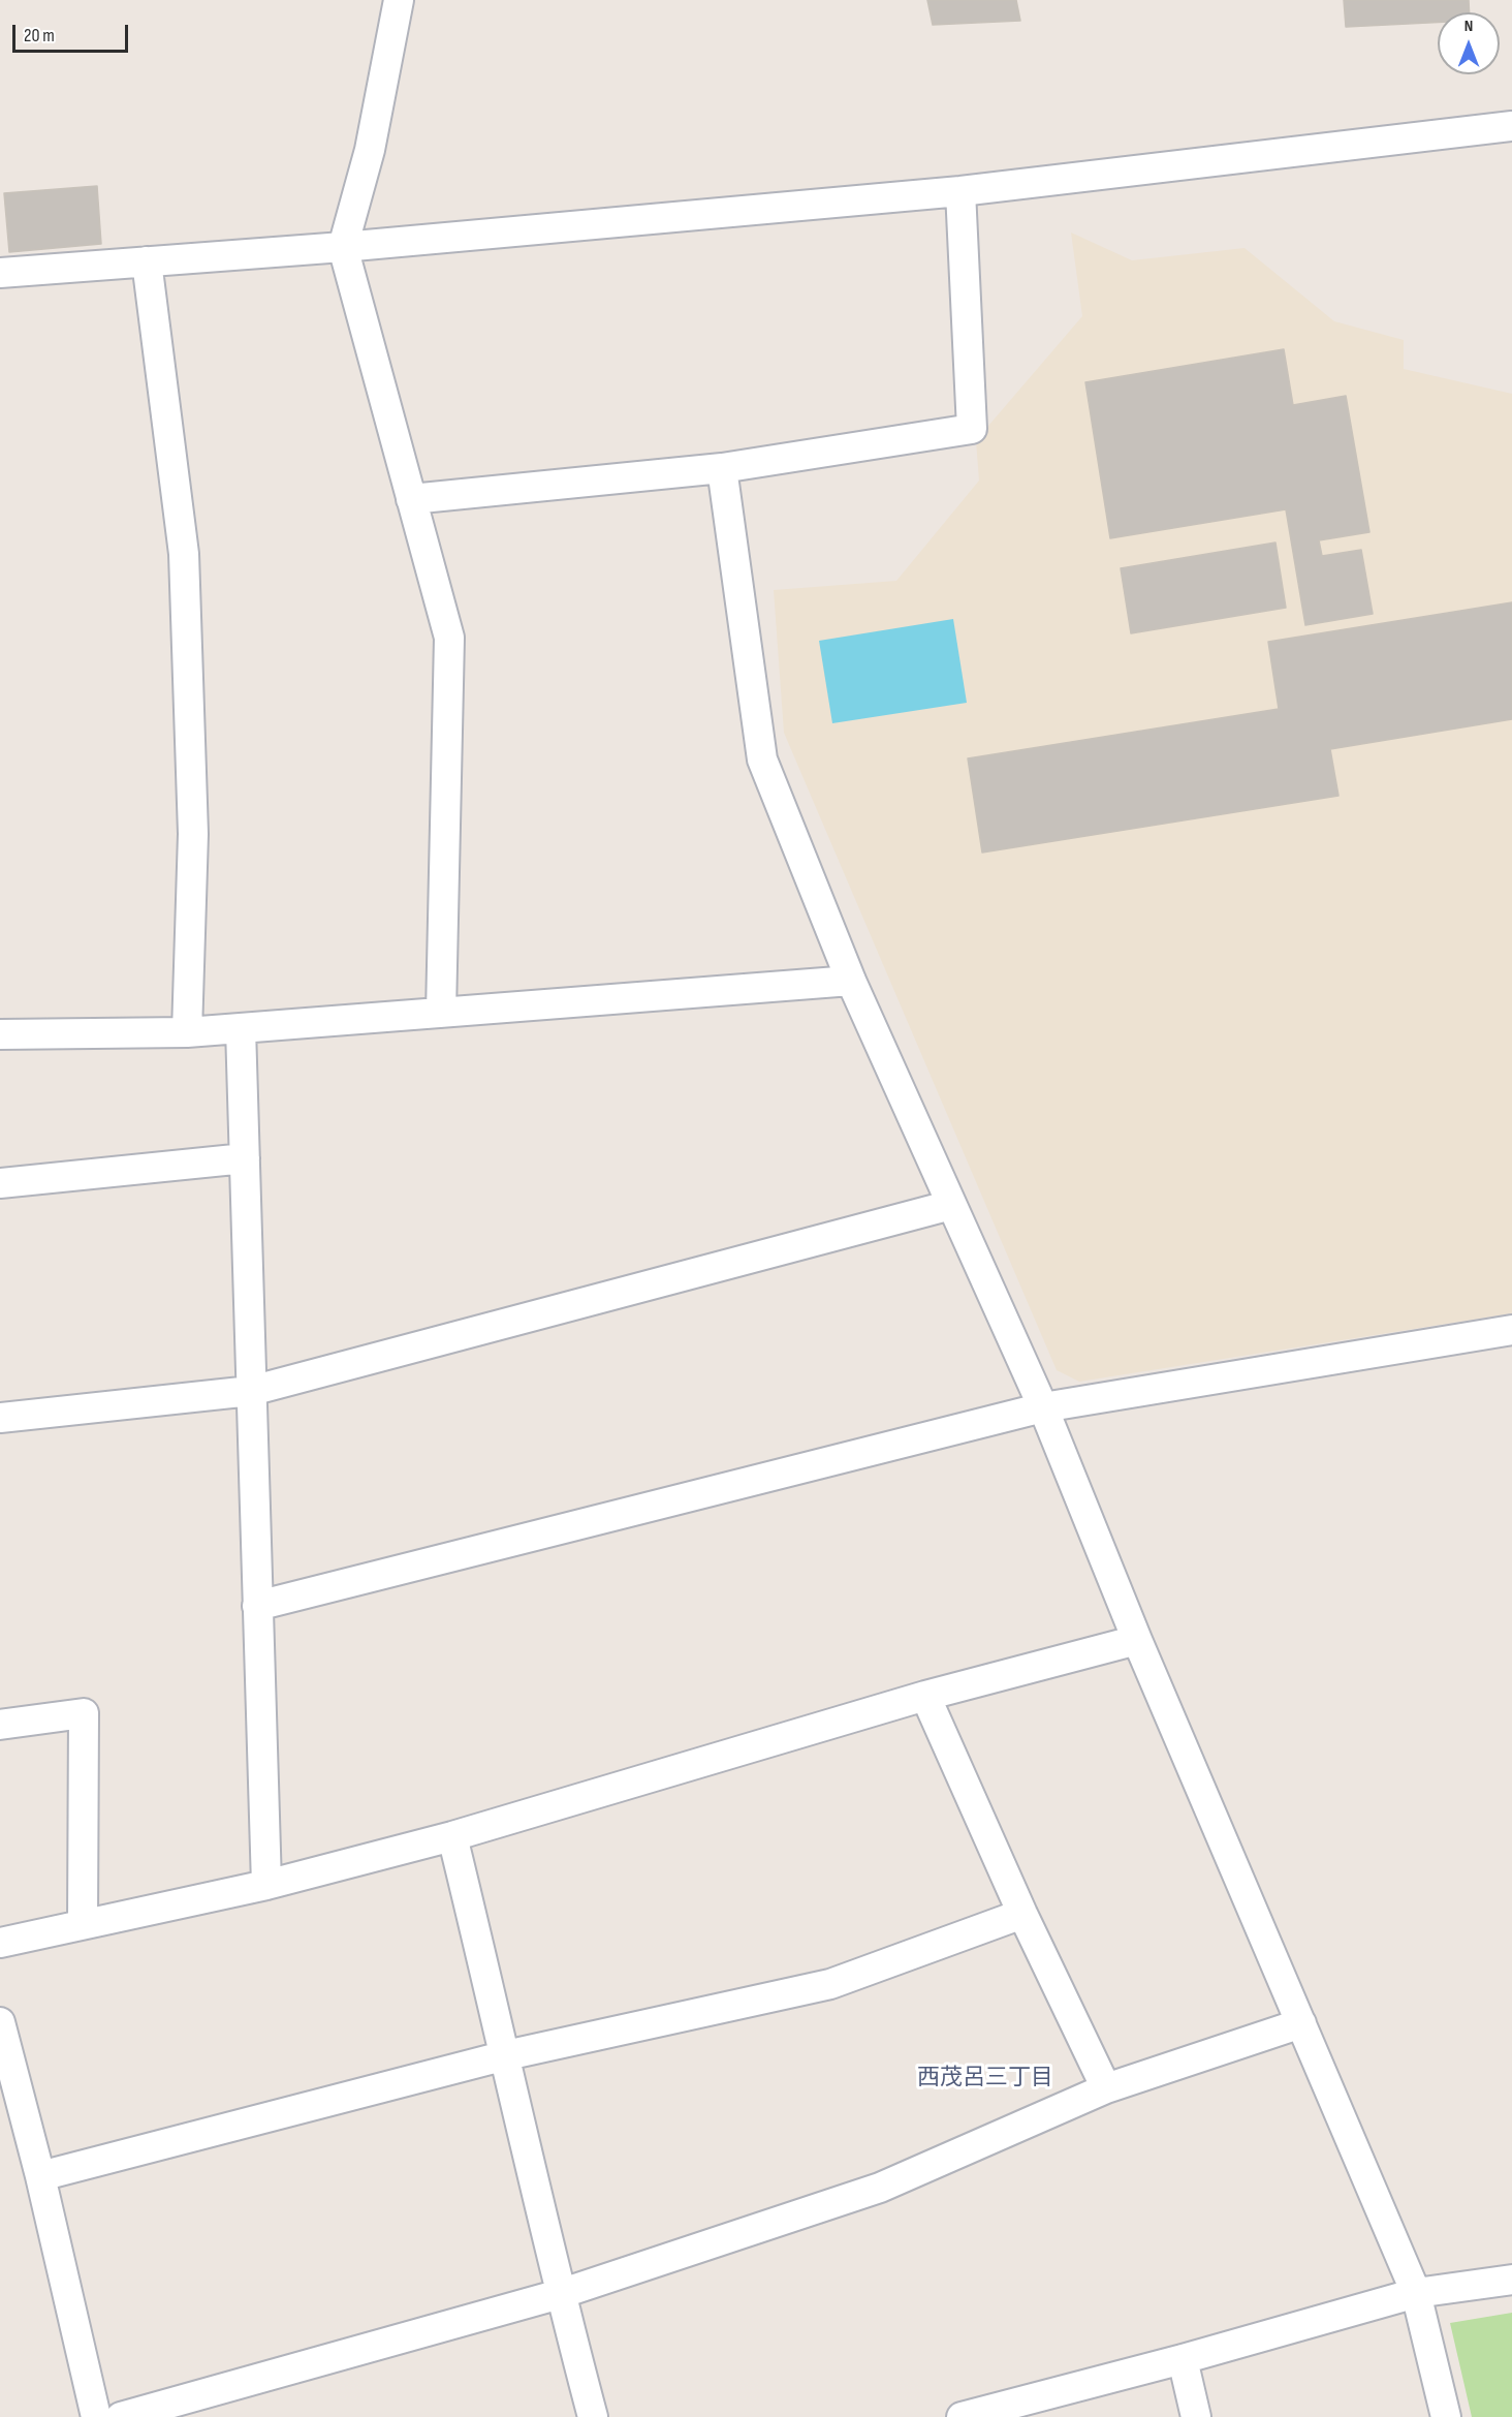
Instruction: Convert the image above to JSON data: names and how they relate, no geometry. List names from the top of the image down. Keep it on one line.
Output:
{"districts":["西茂呂三丁目"],"scale_bar":"20 m","north":"top"}
